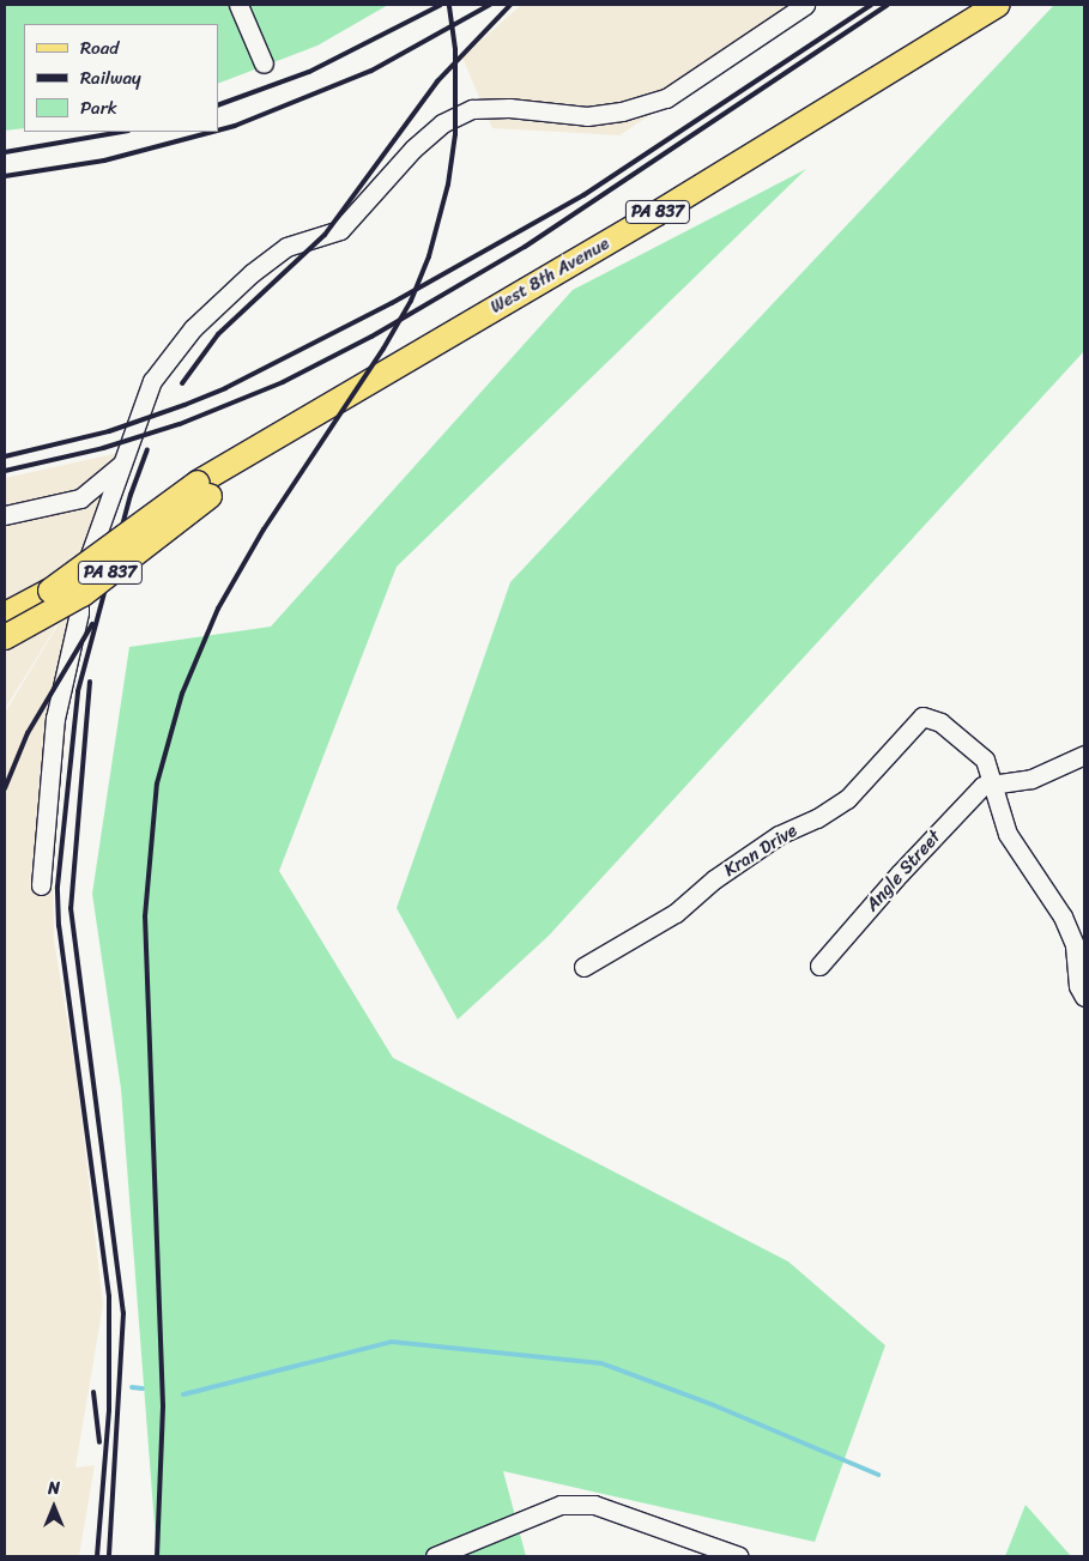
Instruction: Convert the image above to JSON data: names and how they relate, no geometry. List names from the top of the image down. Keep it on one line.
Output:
{"streets":{"main road":["PA 837","West 8th Avenue"],"street":["Kran Drive","Angle Street"]},"crossings":[["PA 837","West 8th Avenue"],["Kran Drive","Angle Street"]],"legend":["Road","Railway","Park"],"north":"top"}
